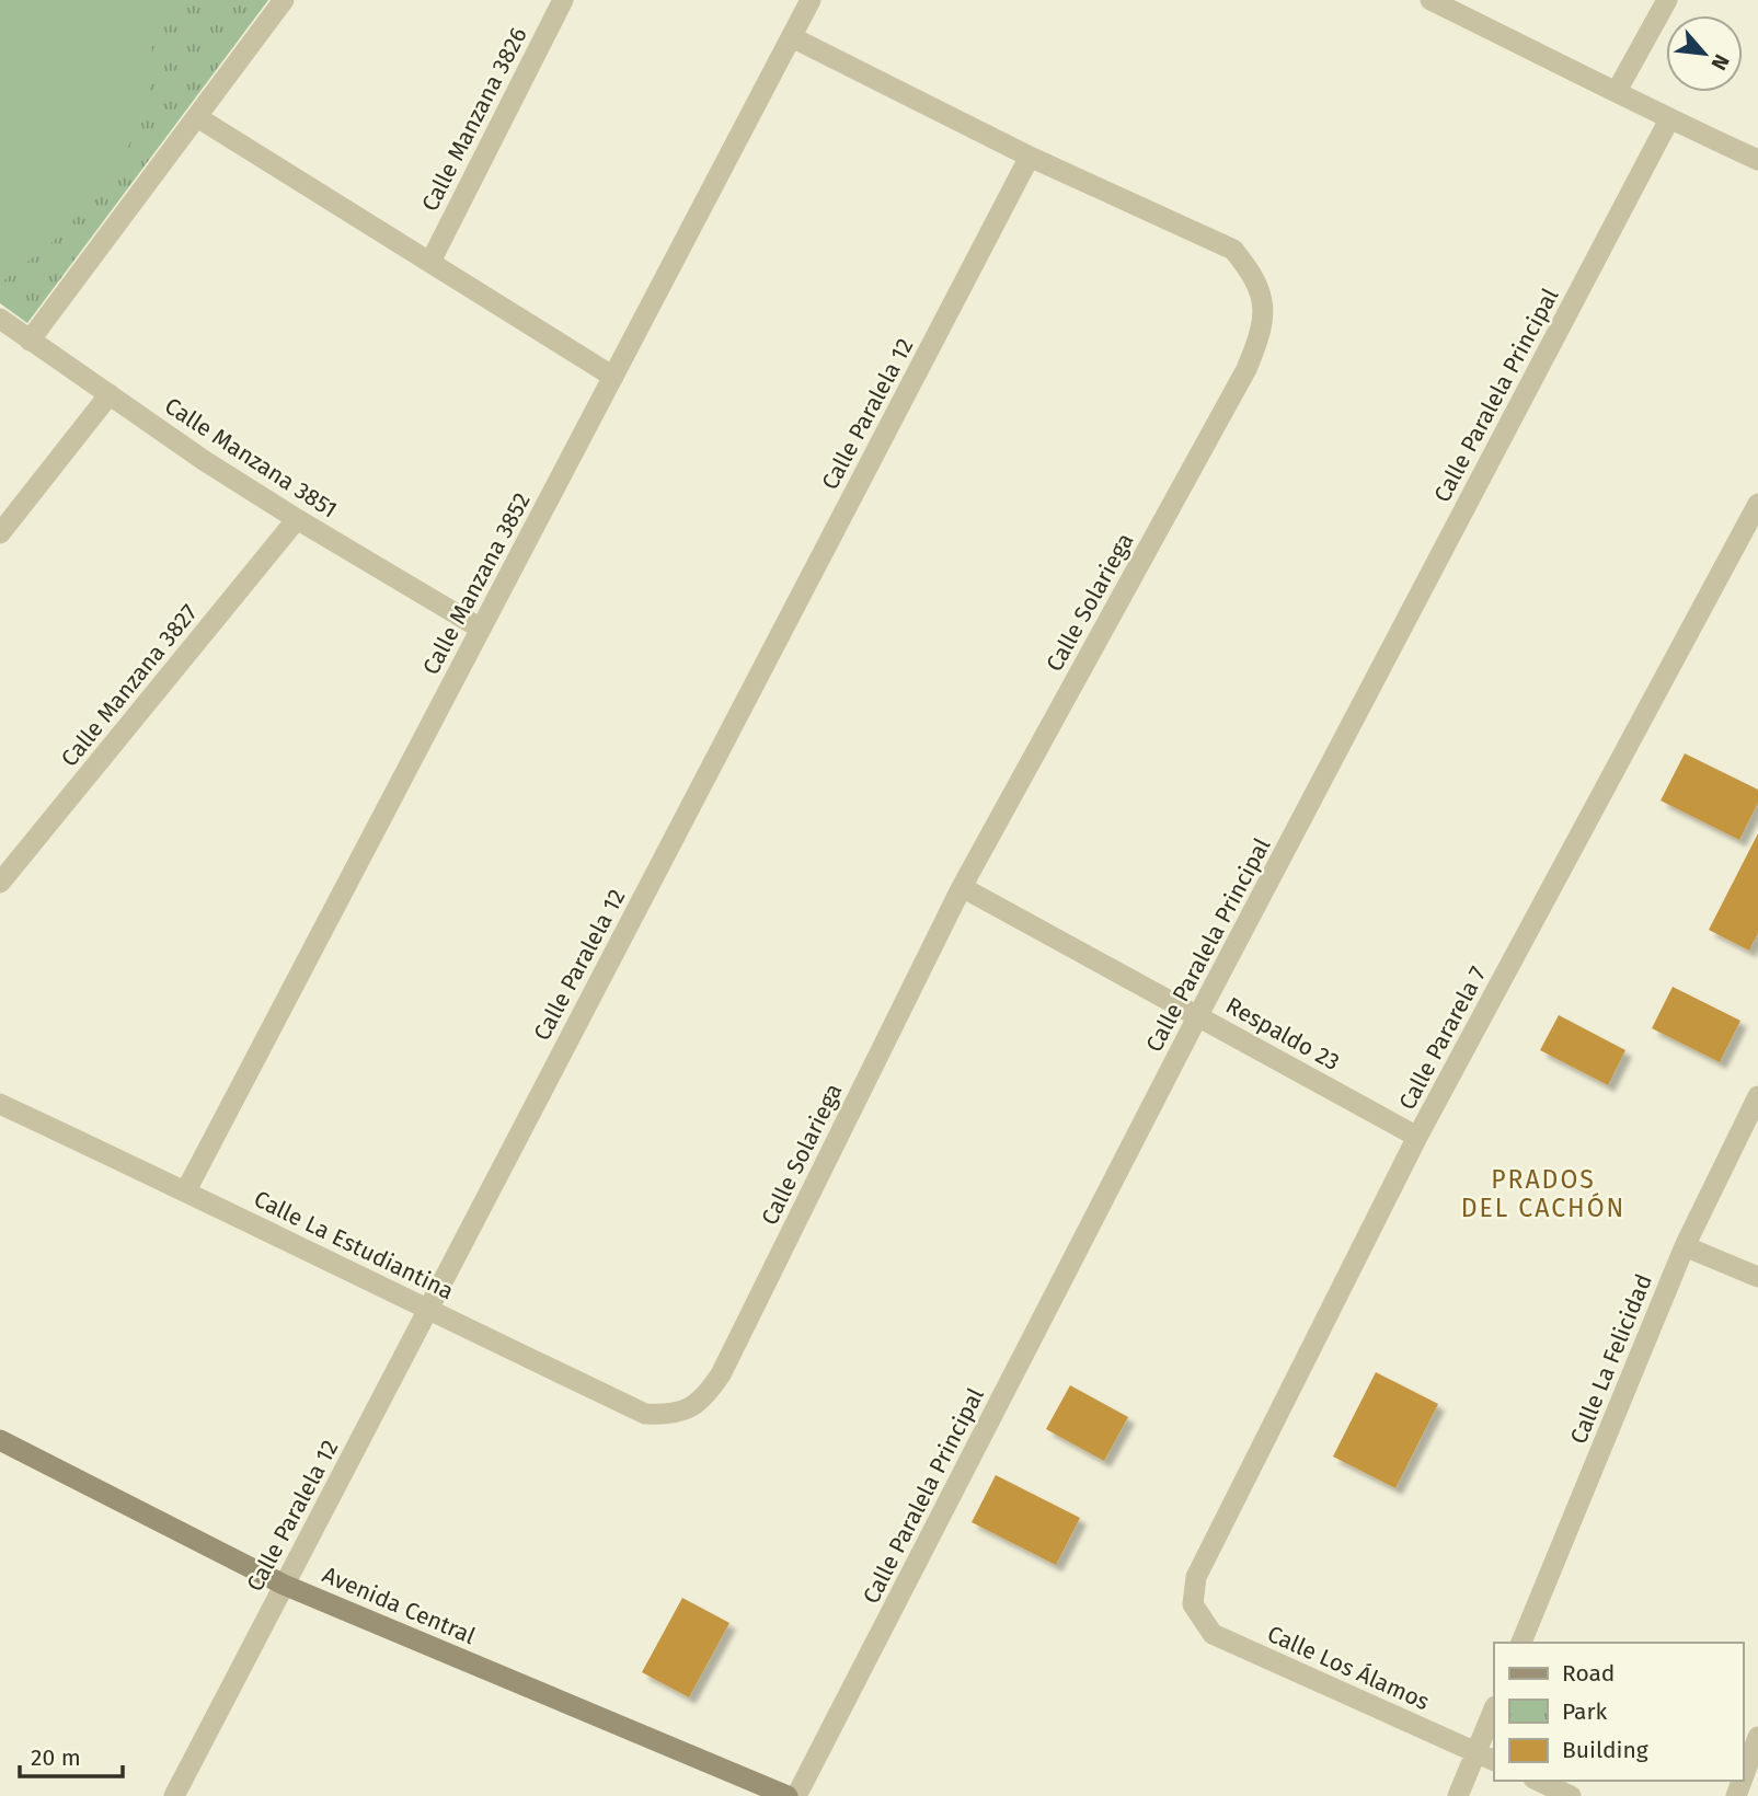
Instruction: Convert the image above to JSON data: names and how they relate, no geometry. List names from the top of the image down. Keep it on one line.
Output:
{"streets":{"main road":["Avenida Central"],"street":["Calle Manzana 3826","Calle Paralela Principal","Calle Paralela 12","Calle Manzana 3851","Calle Manzana 3852","Calle Solariega","Calle Manzana 3827","Respaldo 23","Calle Pararela 7","Calle La Estudiantina","Calle La Felicidad","Calle Los Álamos"]},"crossings":[["Calle Paralela Principal","Respaldo 23"],["Calle Paralela 12","Calle Solariega"],["Calle Paralela 12","Calle La Estudiantina"],["Calle Paralela 12","Avenida Central"],["Calle Manzana 3851","Calle Manzana 3852"],["Calle Manzana 3851","Calle Manzana 3827"],["Calle Manzana 3852","Calle Solariega"],["Calle Manzana 3852","Calle La Estudiantina"],["Calle Solariega","Respaldo 23"],["Calle Solariega","Calle La Estudiantina"],["Respaldo 23","Calle Pararela 7"],["Calle Pararela 7","Calle Los Álamos"]],"districts":["PRADOS DEL CACHÓN"],"legend":["Road","Park","Building"],"scale_bar":"20 m","north":"bottom right"}
